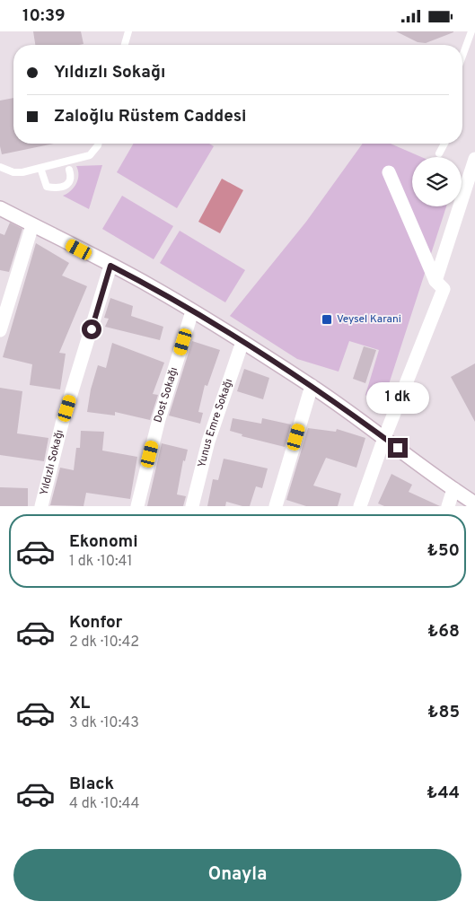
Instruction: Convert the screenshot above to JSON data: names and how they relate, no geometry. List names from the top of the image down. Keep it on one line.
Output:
{"streets":{"street":["Dost Sokağı","Yunus Emre Sokağı","Yıldızlı Sokağı"]},"places":{"transit":["Veysel Karani"]},"page":{"status":"10:39","banner":["Yıldızlı Sokağı","Zaloğlu Rüstem Caddesi"],"bubble":"1 dk","list":[{"name":"Ekonomi","note":"1 dk · 10:41","value":"₺50"},{"name":"Konfor","note":"2 dk · 10:42","value":"₺68"},{"name":"XL","note":"3 dk · 10:43","value":"₺85"},{"name":"Black","note":"4 dk · 10:44","value":"₺44"}],"buttons":"Onayla"}}
